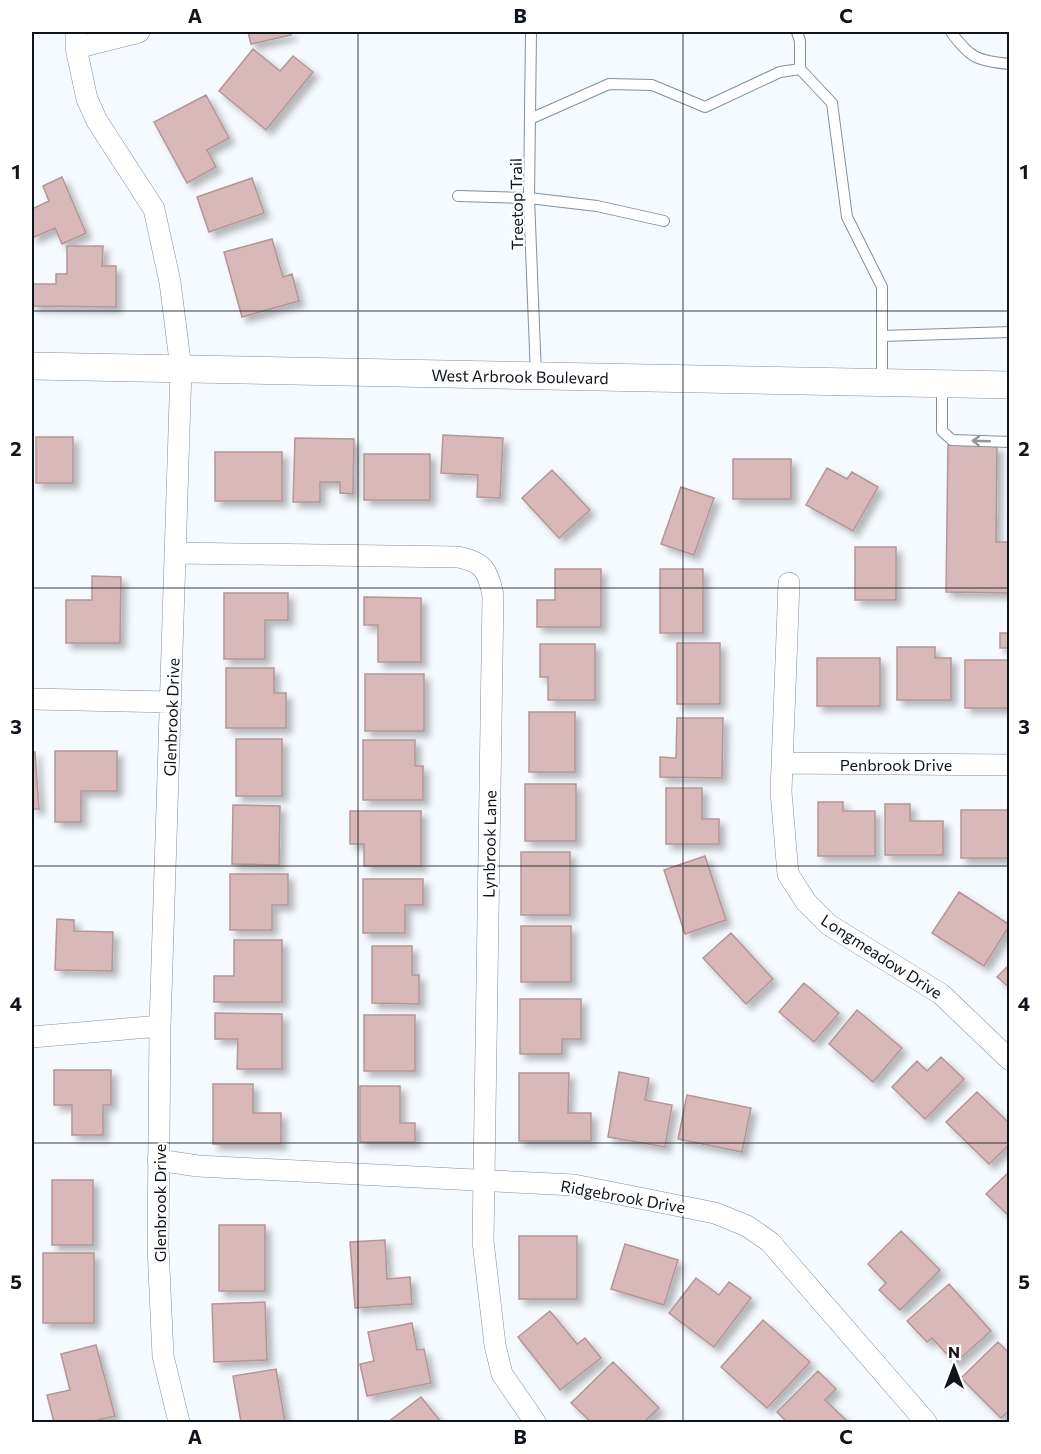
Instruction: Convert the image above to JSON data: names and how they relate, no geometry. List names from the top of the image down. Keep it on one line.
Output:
{"streets":{"street":["West Arbrook Boulevard","Glenbrook Drive","Penbrook Drive","Lynbrook Lane","Longmeadow Drive","Ridgebrook Drive"],"lane":["Treetop Trail"]},"crossings":[["Treetop Trail","West Arbrook Boulevard"],["West Arbrook Boulevard","Glenbrook Drive"],["Glenbrook Drive","Lynbrook Lane"],["Glenbrook Drive","Ridgebrook Drive"],["Penbrook Drive","Longmeadow Drive"],["Lynbrook Lane","Ridgebrook Drive"]],"north":"top","grid":{"columns":["A","B","C"],"rows":["1","2","3","4","5"]}}
